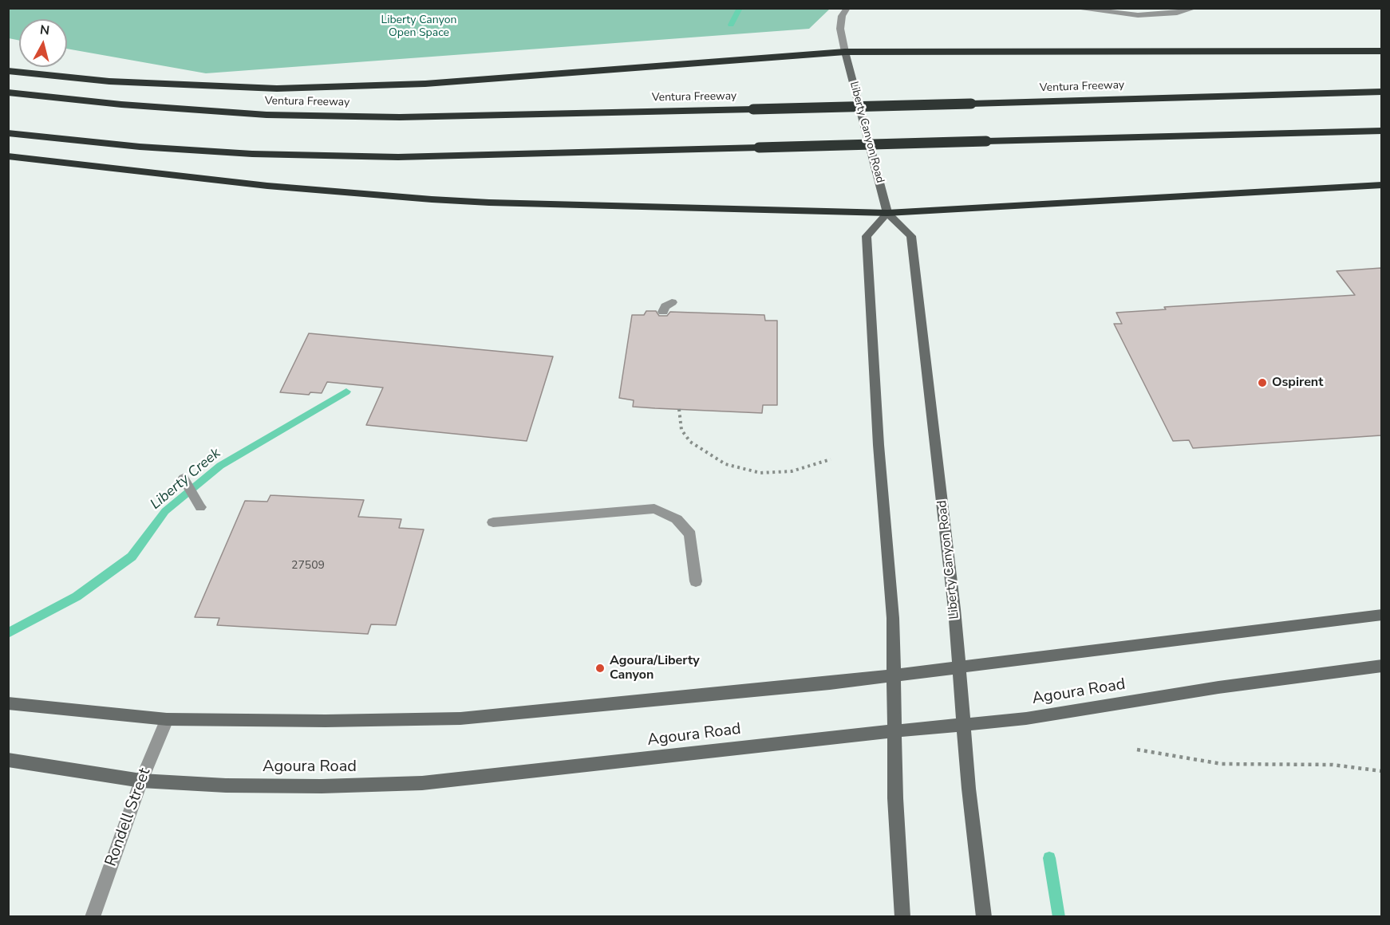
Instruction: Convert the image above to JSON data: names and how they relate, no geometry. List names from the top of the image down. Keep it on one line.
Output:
{"streets":{"highway":["Ventura Freeway"],"main road":["Liberty Canyon Road","Agoura Road"],"street":["Rondell Street"]},"crossings":[["Liberty Canyon Road","Agoura Road"],["Agoura Road","Rondell Street"]],"water":["Liberty Creek"],"parks":["Liberty Canyon Open Space"],"places":["Ospirent","Agoura/Liberty Canyon"],"house_numbers":["27509"],"north":"top"}
